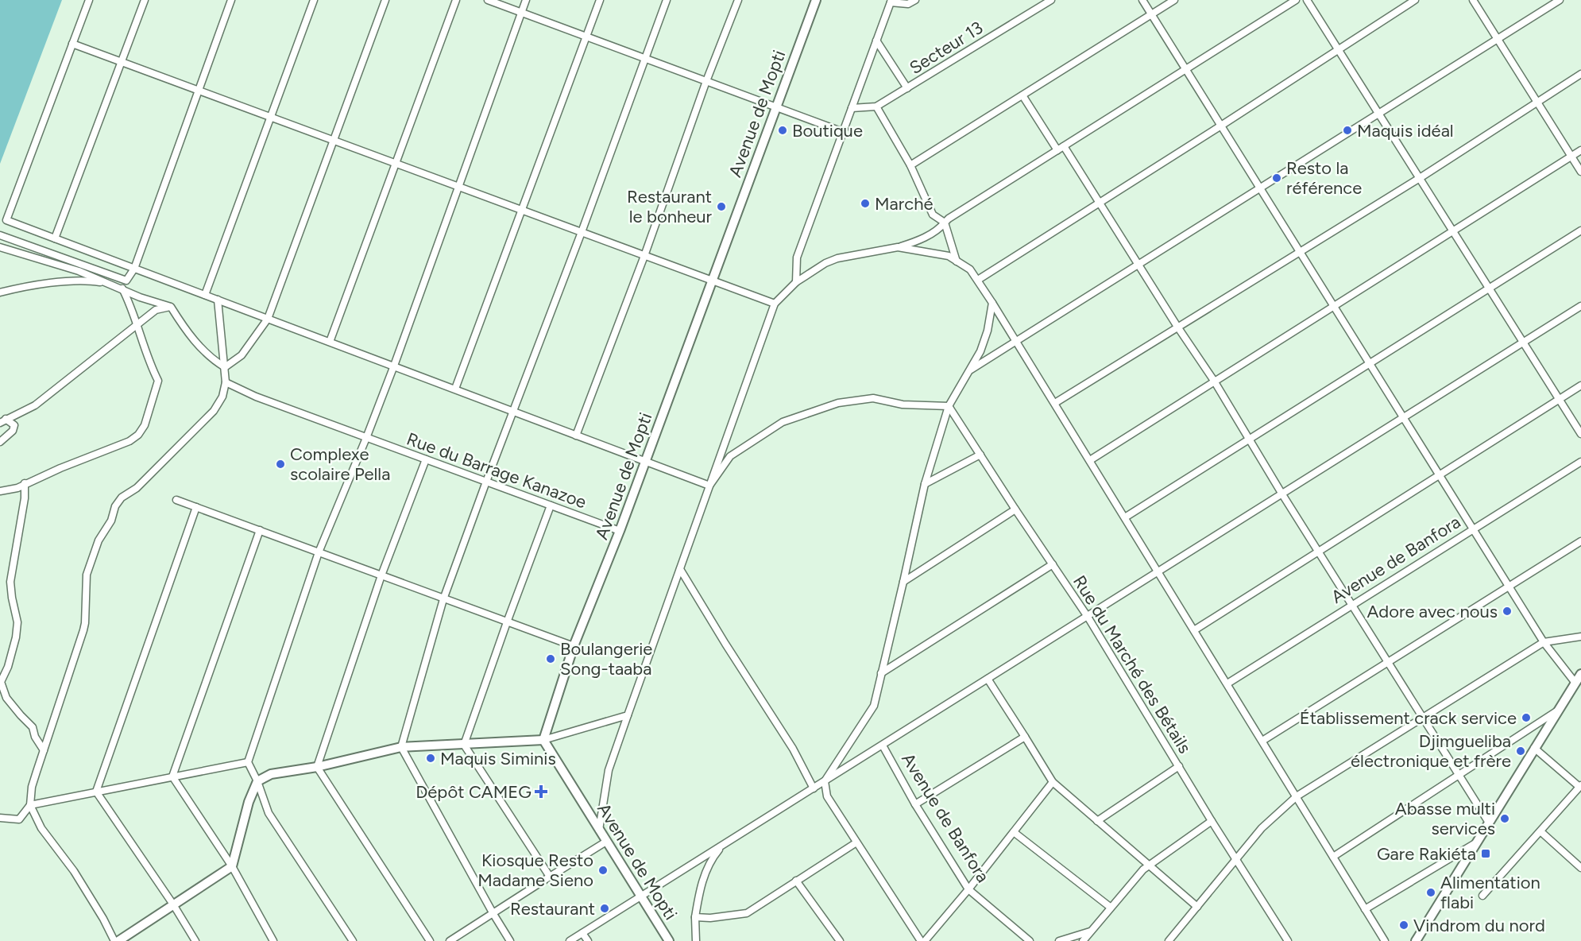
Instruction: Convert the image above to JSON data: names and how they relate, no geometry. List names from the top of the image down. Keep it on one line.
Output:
{"streets":{"street":["Secteur 13","Avenue de Mopti","Rue du Barrage Kanazoe","Avenue de Banfora","Rue du Marché des Bétails"]},"crossings":[["Avenue de Mopti","Rue du Barrage Kanazoe"]],"places":{"other":["Boutique","Maquis idéal","Resto la référence","Marché","Restaurant le bonheur","Complexe scolaire Pella","Adore avec nous","Boulangerie Song-taaba","Établissement crack service","Djimgueliba électronique et frère","Maquis Siminis","Abasse multi services","Kiosque Resto Madame Sieno","Alimentation flabi","Restaurant","Vindrom du nord"],"health":["Dépôt CAMEG"],"transit":["Gare Rakiéta"]}}
